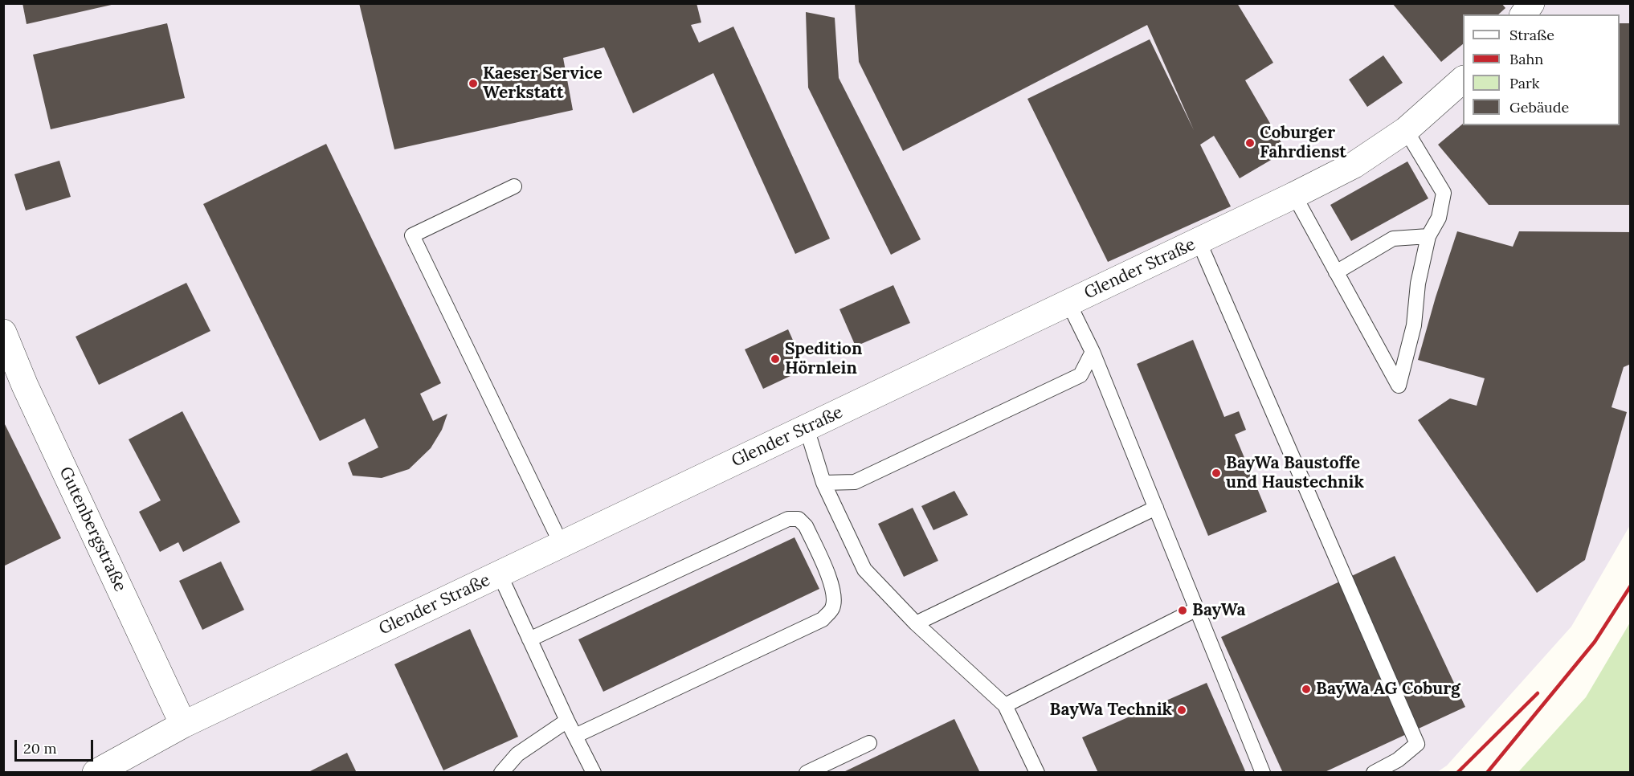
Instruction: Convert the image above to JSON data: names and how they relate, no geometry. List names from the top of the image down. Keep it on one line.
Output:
{"streets":{"street":["Glender Straße","Gutenbergstraße"]},"crossings":[["Glender Straße","Gutenbergstraße"]],"places":["Kaeser Service Werkstatt","Coburger Fahrdienst","Spedition Hörnlein","BayWa Baustoffe und Haustechnik","BayWa","BayWa AG Coburg","BayWa Technik"],"legend":["Straße","Bahn","Park","Gebäude"],"scale_bar":"20 m"}
